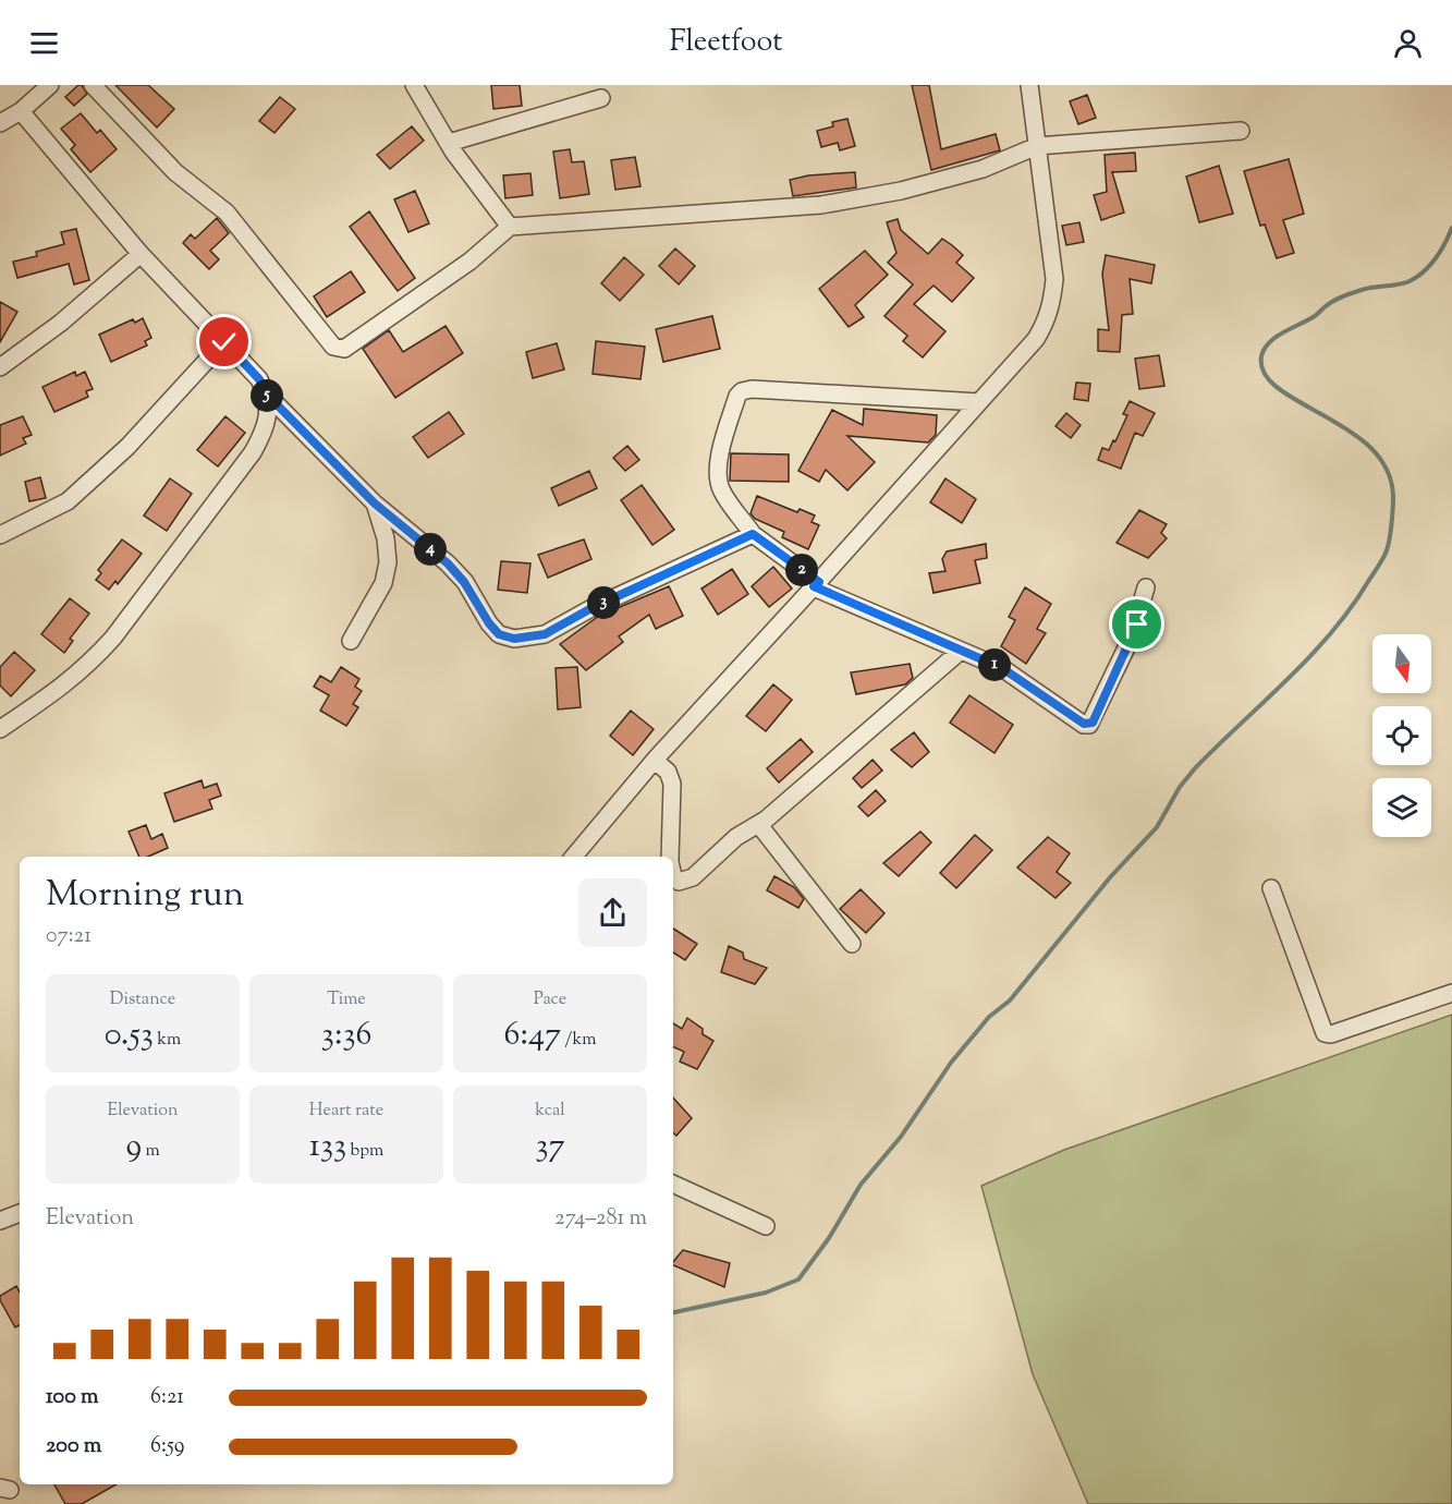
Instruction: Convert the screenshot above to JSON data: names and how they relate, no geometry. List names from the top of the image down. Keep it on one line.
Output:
{"north":"bottom","page":{"header":"Fleetfoot","pins":["5","4","2","3","1"],"heading":["Morning run","07:21"],"stats":[["Distance","0.53 km"],["Time","3:36"],["Pace","6:47 /km"],["Elevation","9 m"],["Heart rate","133 bpm"],["kcal","37"]],"chart":["Elevation","274–281 m"],"list":[{"name":"100 m","note":"6:21"},{"name":"200 m","note":"6:59"}]}}
